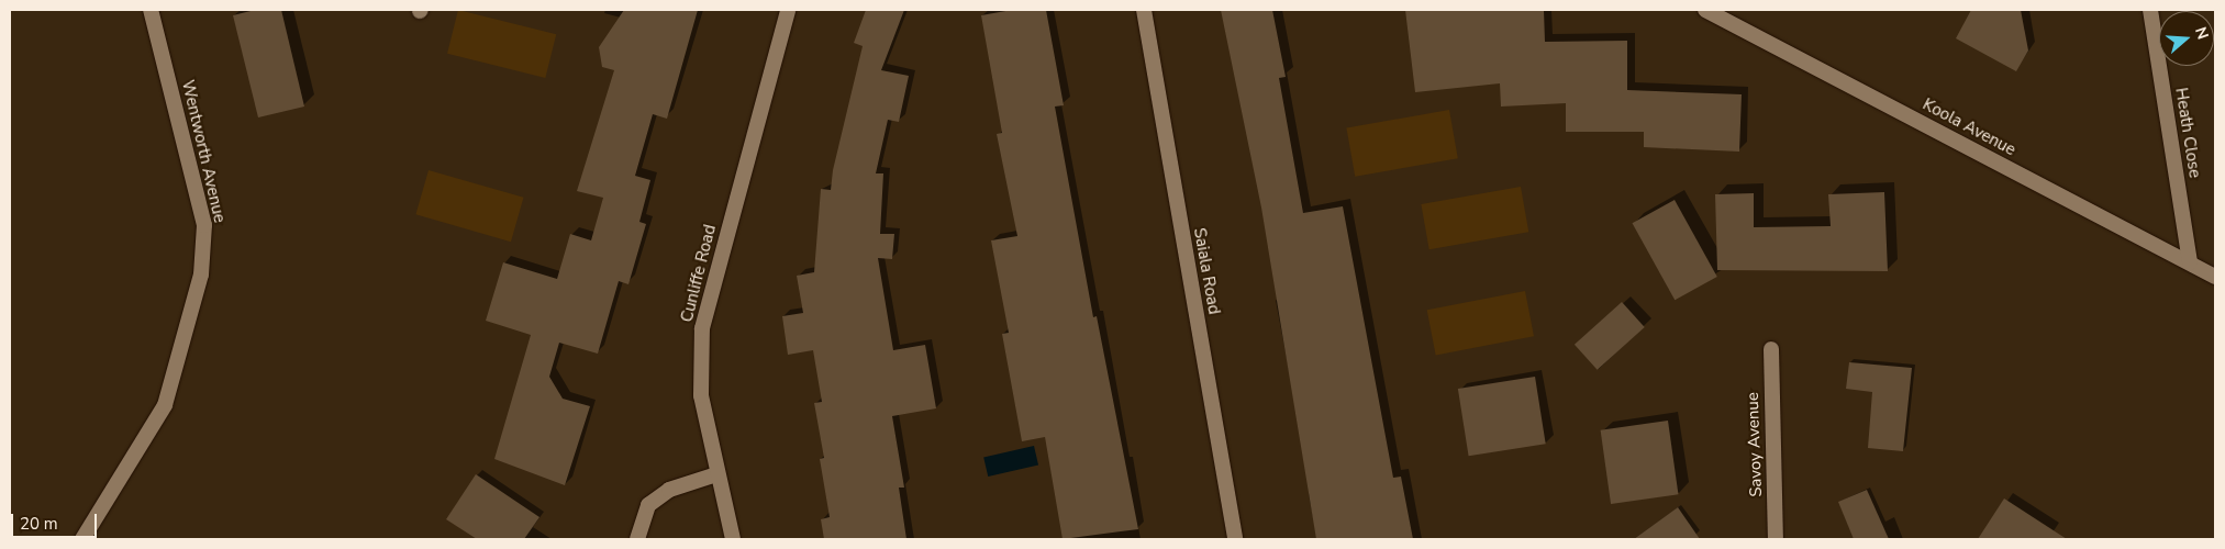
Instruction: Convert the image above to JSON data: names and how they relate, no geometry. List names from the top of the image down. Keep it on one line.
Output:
{"streets":{"street":["Koola Avenue","Heath Close","Wentworth Avenue","Saiala Road","Cunliffe Road","Savoy Avenue"]},"crossings":[["Koola Avenue","Heath Close"]],"scale_bar":"20 m","north":"right"}
